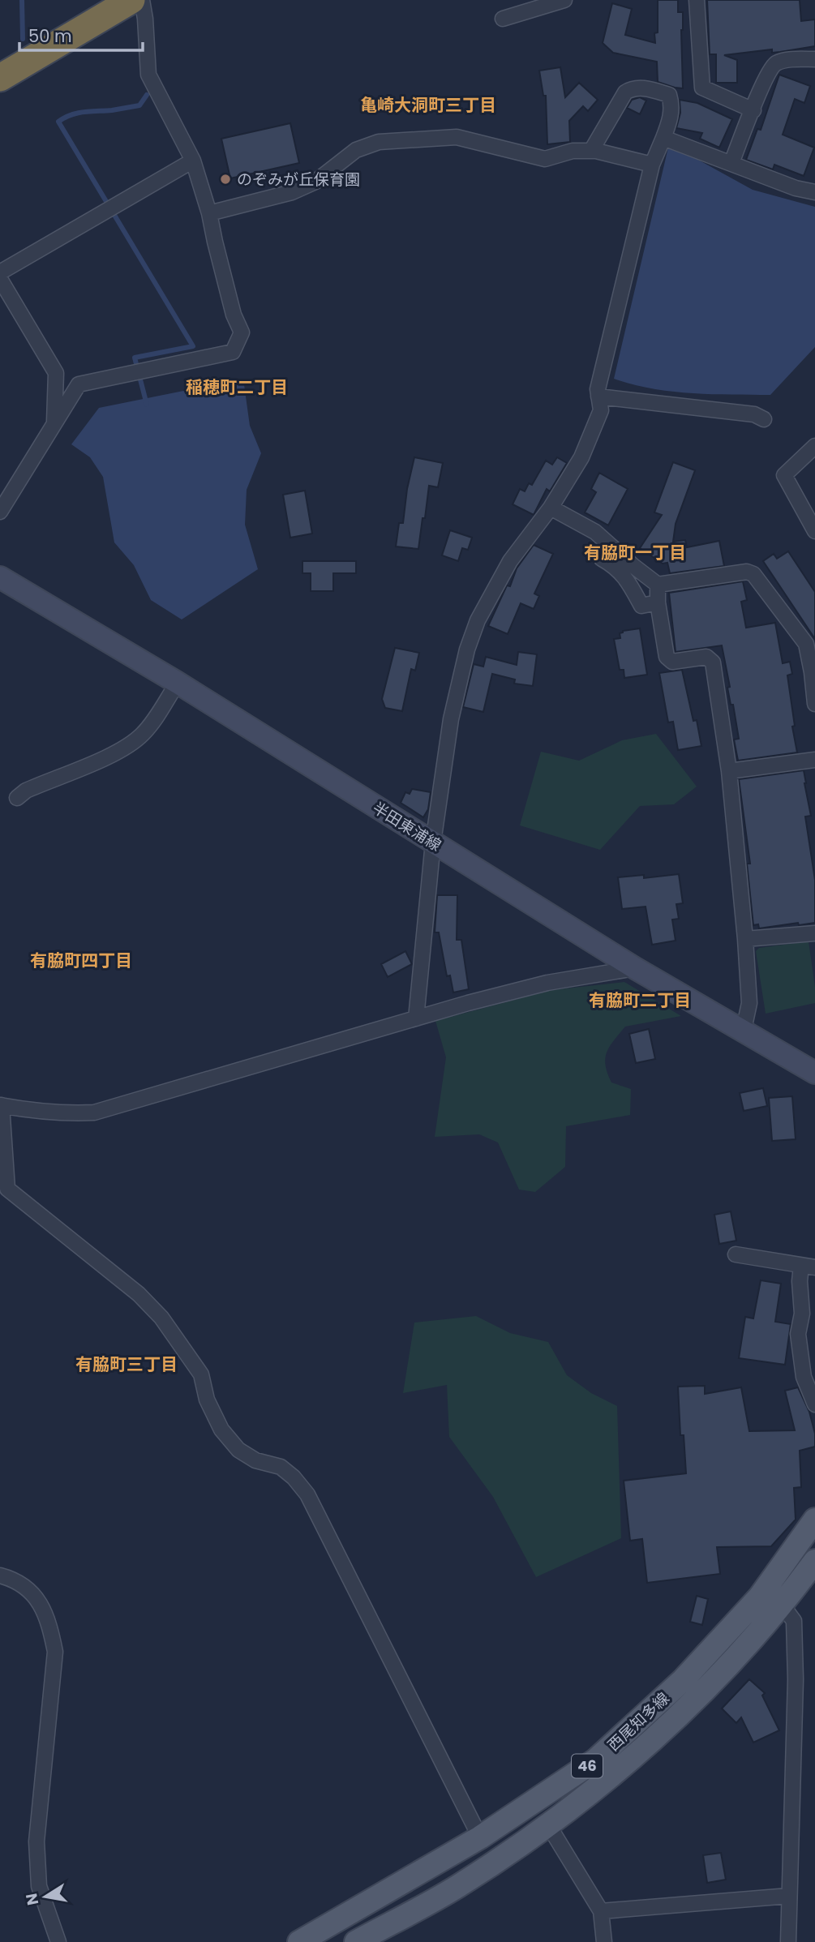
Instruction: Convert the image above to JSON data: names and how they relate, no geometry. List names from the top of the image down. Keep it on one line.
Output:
{"streets":{"main road":["半田東浦線","西尾知多線","46"]},"districts":["亀崎大洞町三丁目","稲穂町二丁目","有脇町一丁目","有脇町四丁目","有脇町二丁目","有脇町三丁目"],"places":["のぞみが丘保育園"],"scale_bar":"50 m","north":"left"}
